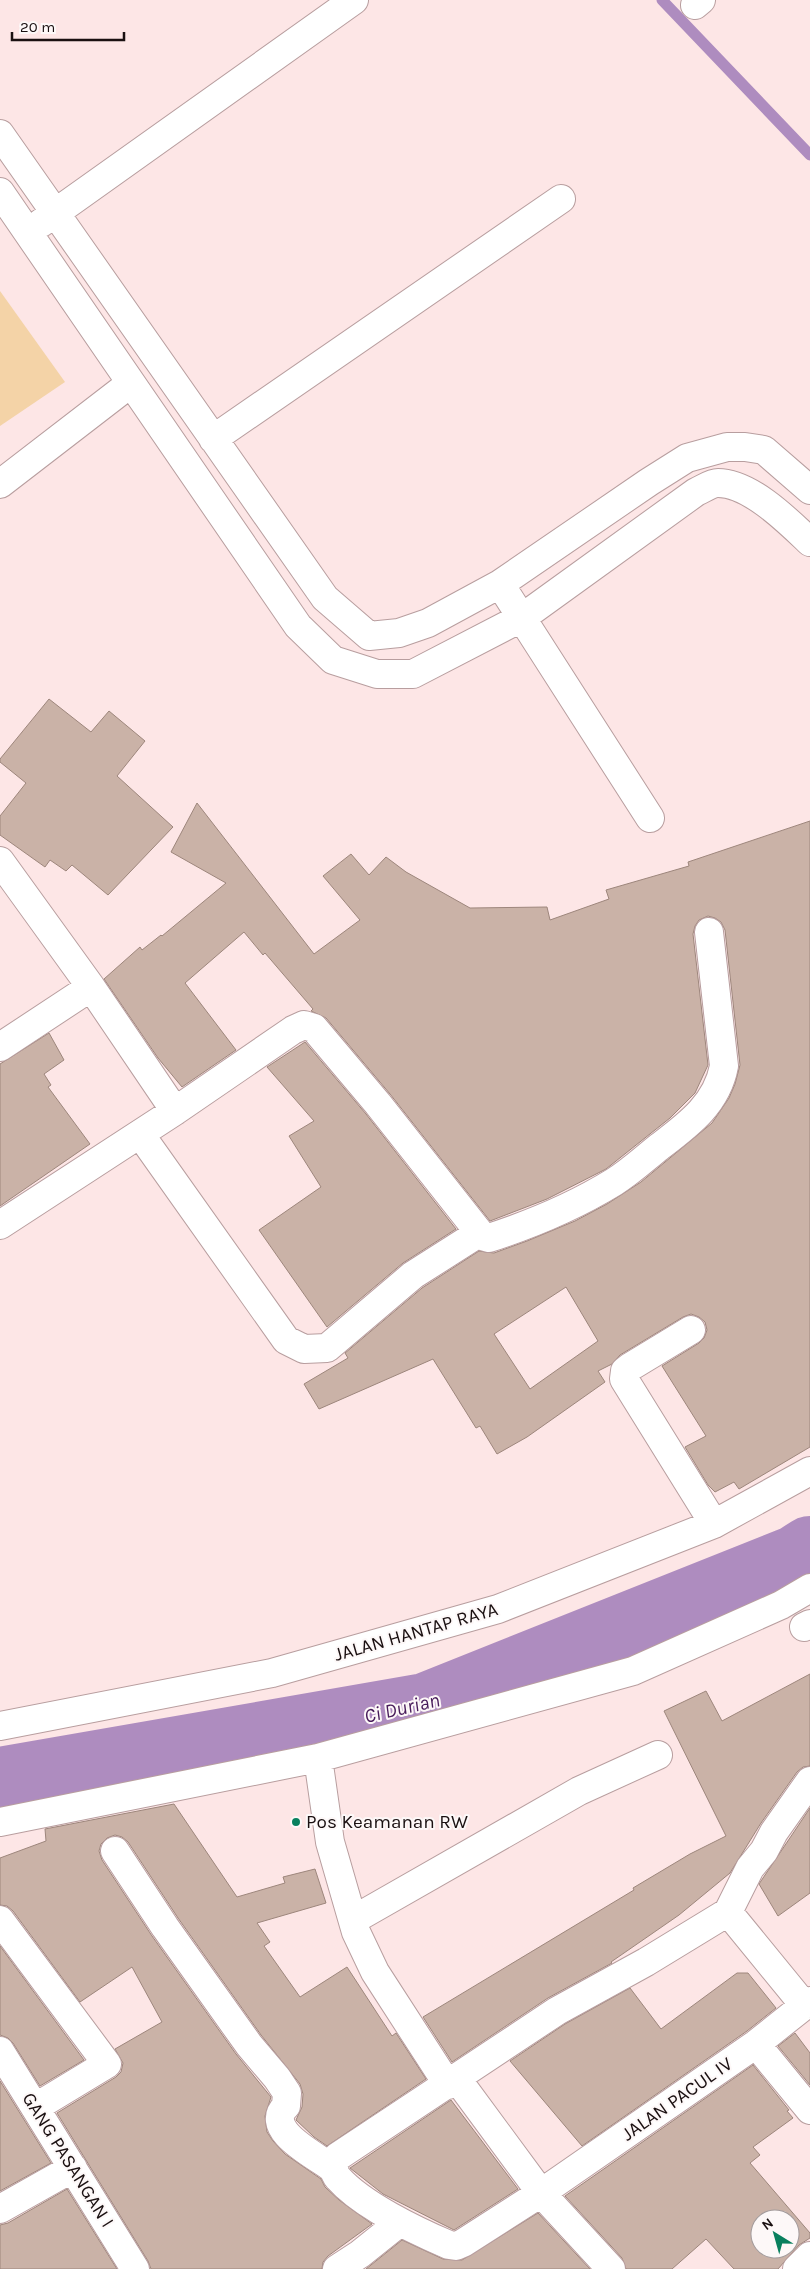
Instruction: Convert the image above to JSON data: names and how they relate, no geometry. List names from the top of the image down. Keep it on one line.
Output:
{"streets":{"street":["JALAN HANTAP RAYA","JALAN PACUL IV","GANG PASANGAN I"]},"water":["Ci Durian"],"places":["Pos Keamanan RW"],"scale_bar":"20 m","north":"top left"}
